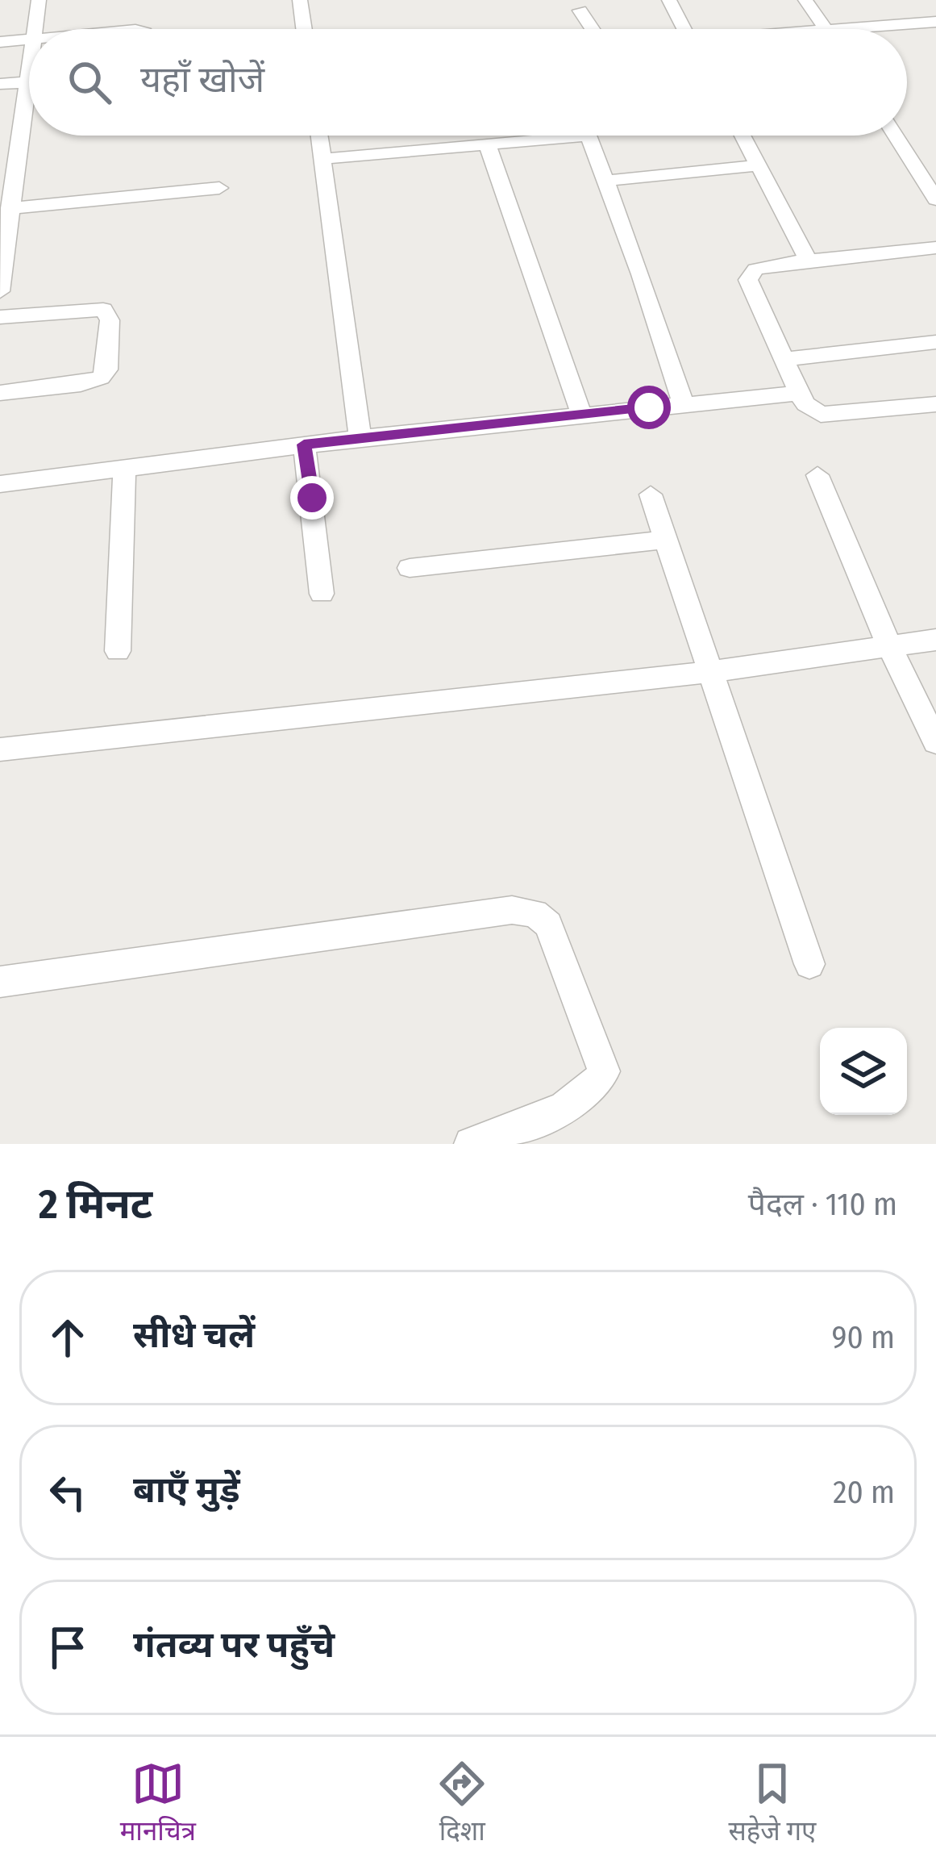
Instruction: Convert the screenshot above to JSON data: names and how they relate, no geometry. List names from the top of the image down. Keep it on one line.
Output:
{"page":{"search":"यहाँ खोजें","heading":["2 मिनट","पैदल · 110 m"],"list":[["सीधे चलें","90 m"],["बाएँ मुड़ें","20 m"],"गंतव्य पर पहुँचे"],"nav":["मानचित्र","दिशा","सहेजे गए"]}}
